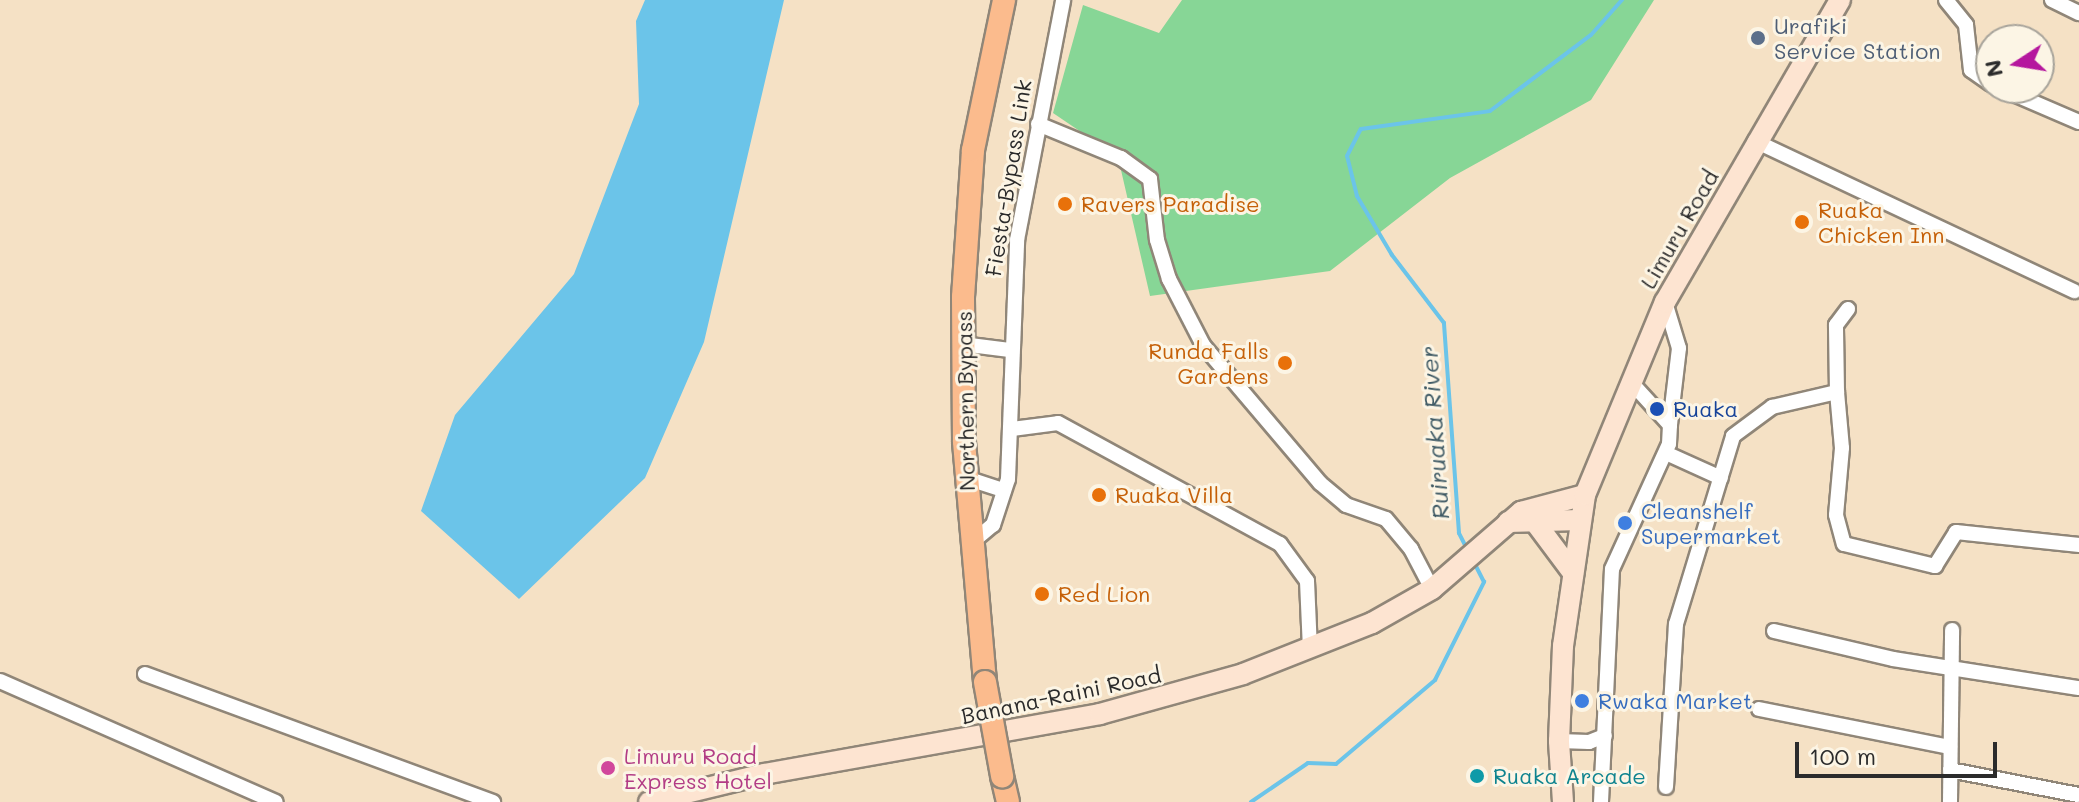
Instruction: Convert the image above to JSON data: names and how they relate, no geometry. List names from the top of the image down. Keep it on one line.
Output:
{"streets":{"main road":["Limuru Road","Northern Bypass","Banana-Raini Road"],"street":["Fiesta-Bypass Link"]},"crossings":[["Fiesta-Bypass Link","Northern Bypass"]],"water":["Ruiruaka River"],"places":["Urafiki Service Station","Ravers Paradise","Ruaka Chicken Inn","Runda Falls Gardens","Ruaka","Ruaka Villa","Cleanshelf Supermarket","Red Lion","Rwaka Market","Limuru Road Express Hotel","Ruaka Arcade"],"scale_bar":"100 m","north":"left"}
